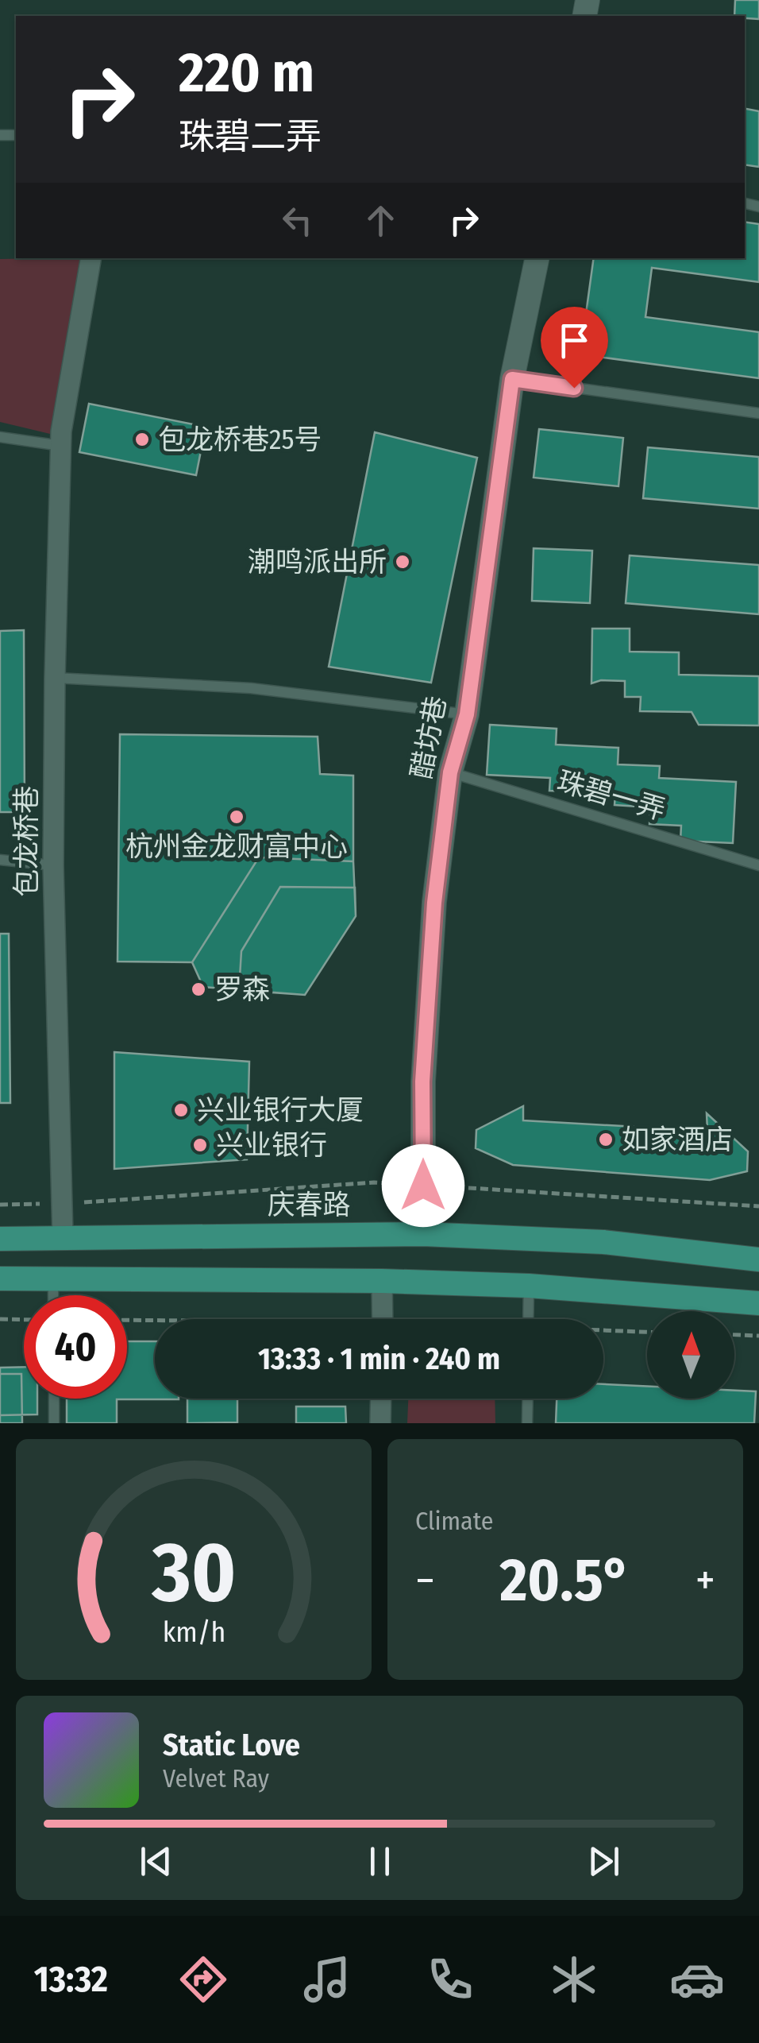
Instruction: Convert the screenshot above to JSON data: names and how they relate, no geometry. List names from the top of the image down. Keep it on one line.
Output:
{"streets":{"main road":["庆春路"],"street":["醋坊巷","包龙桥巷"],"lane":["珠碧一弄"]},"crossings":[["醋坊巷","珠碧一弄"],["醋坊巷","庆春路"],["包龙桥巷","庆春路"]],"places":["包龙桥巷25号","潮鸣派出所","杭州金龙财富中心","罗森","兴业银行大厦","如家酒店","兴业银行"],"north":"top","page":{"turn":["220 m","珠碧二弄"],"limit":"40","trip":"13:33 · 1 min · 240 m","tile":"Climate","heat":["−","20.5°","+"],"song":["Static Love","Velvet Ray"],"tabs":"13:32","gauge":["30","km/h"]}}
